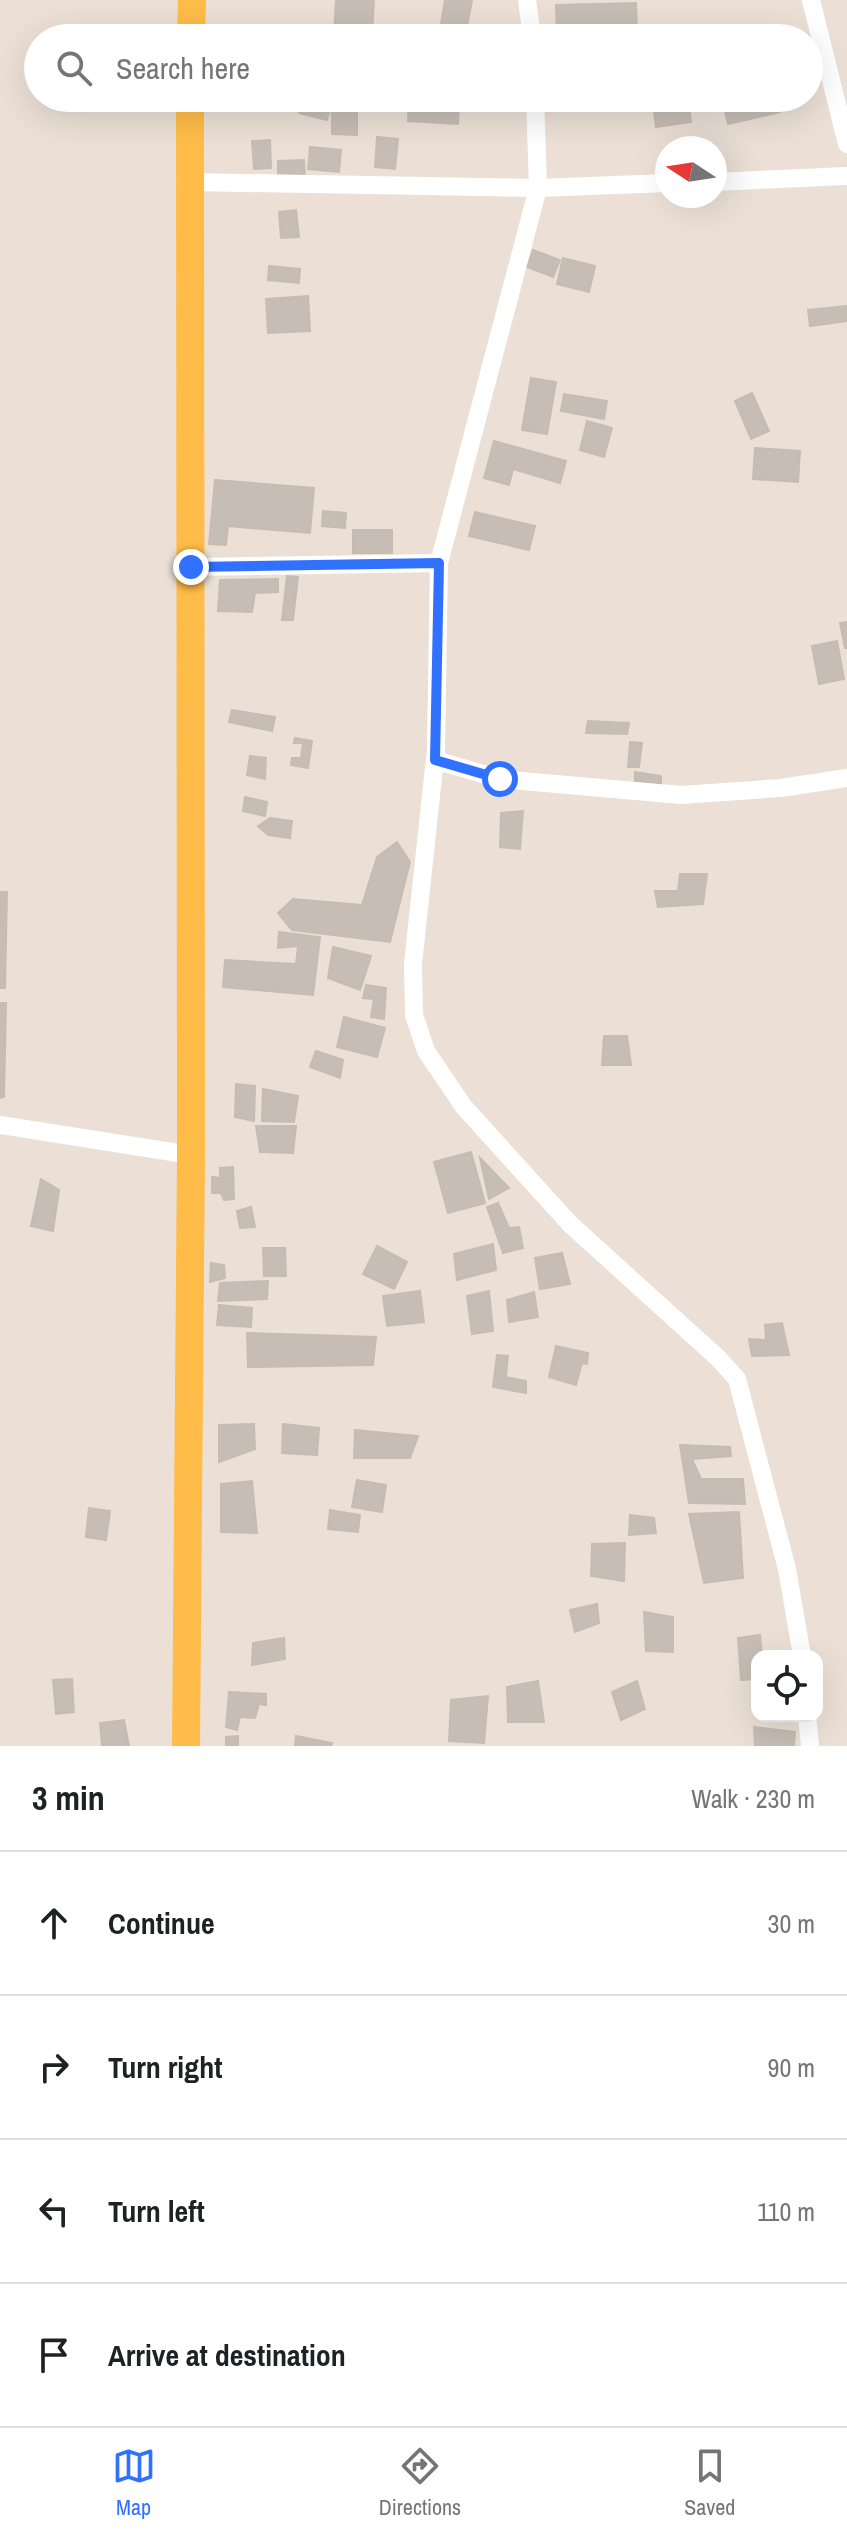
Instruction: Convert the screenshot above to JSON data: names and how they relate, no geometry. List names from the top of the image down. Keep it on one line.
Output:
{"north":"left","page":{"search":"Search here","heading":["3 min","Walk · 230 m"],"list":[["Continue","30 m"],["Turn right","90 m"],["Turn left","110 m"],"Arrive at destination"],"nav":["Map","Directions","Saved"]}}
